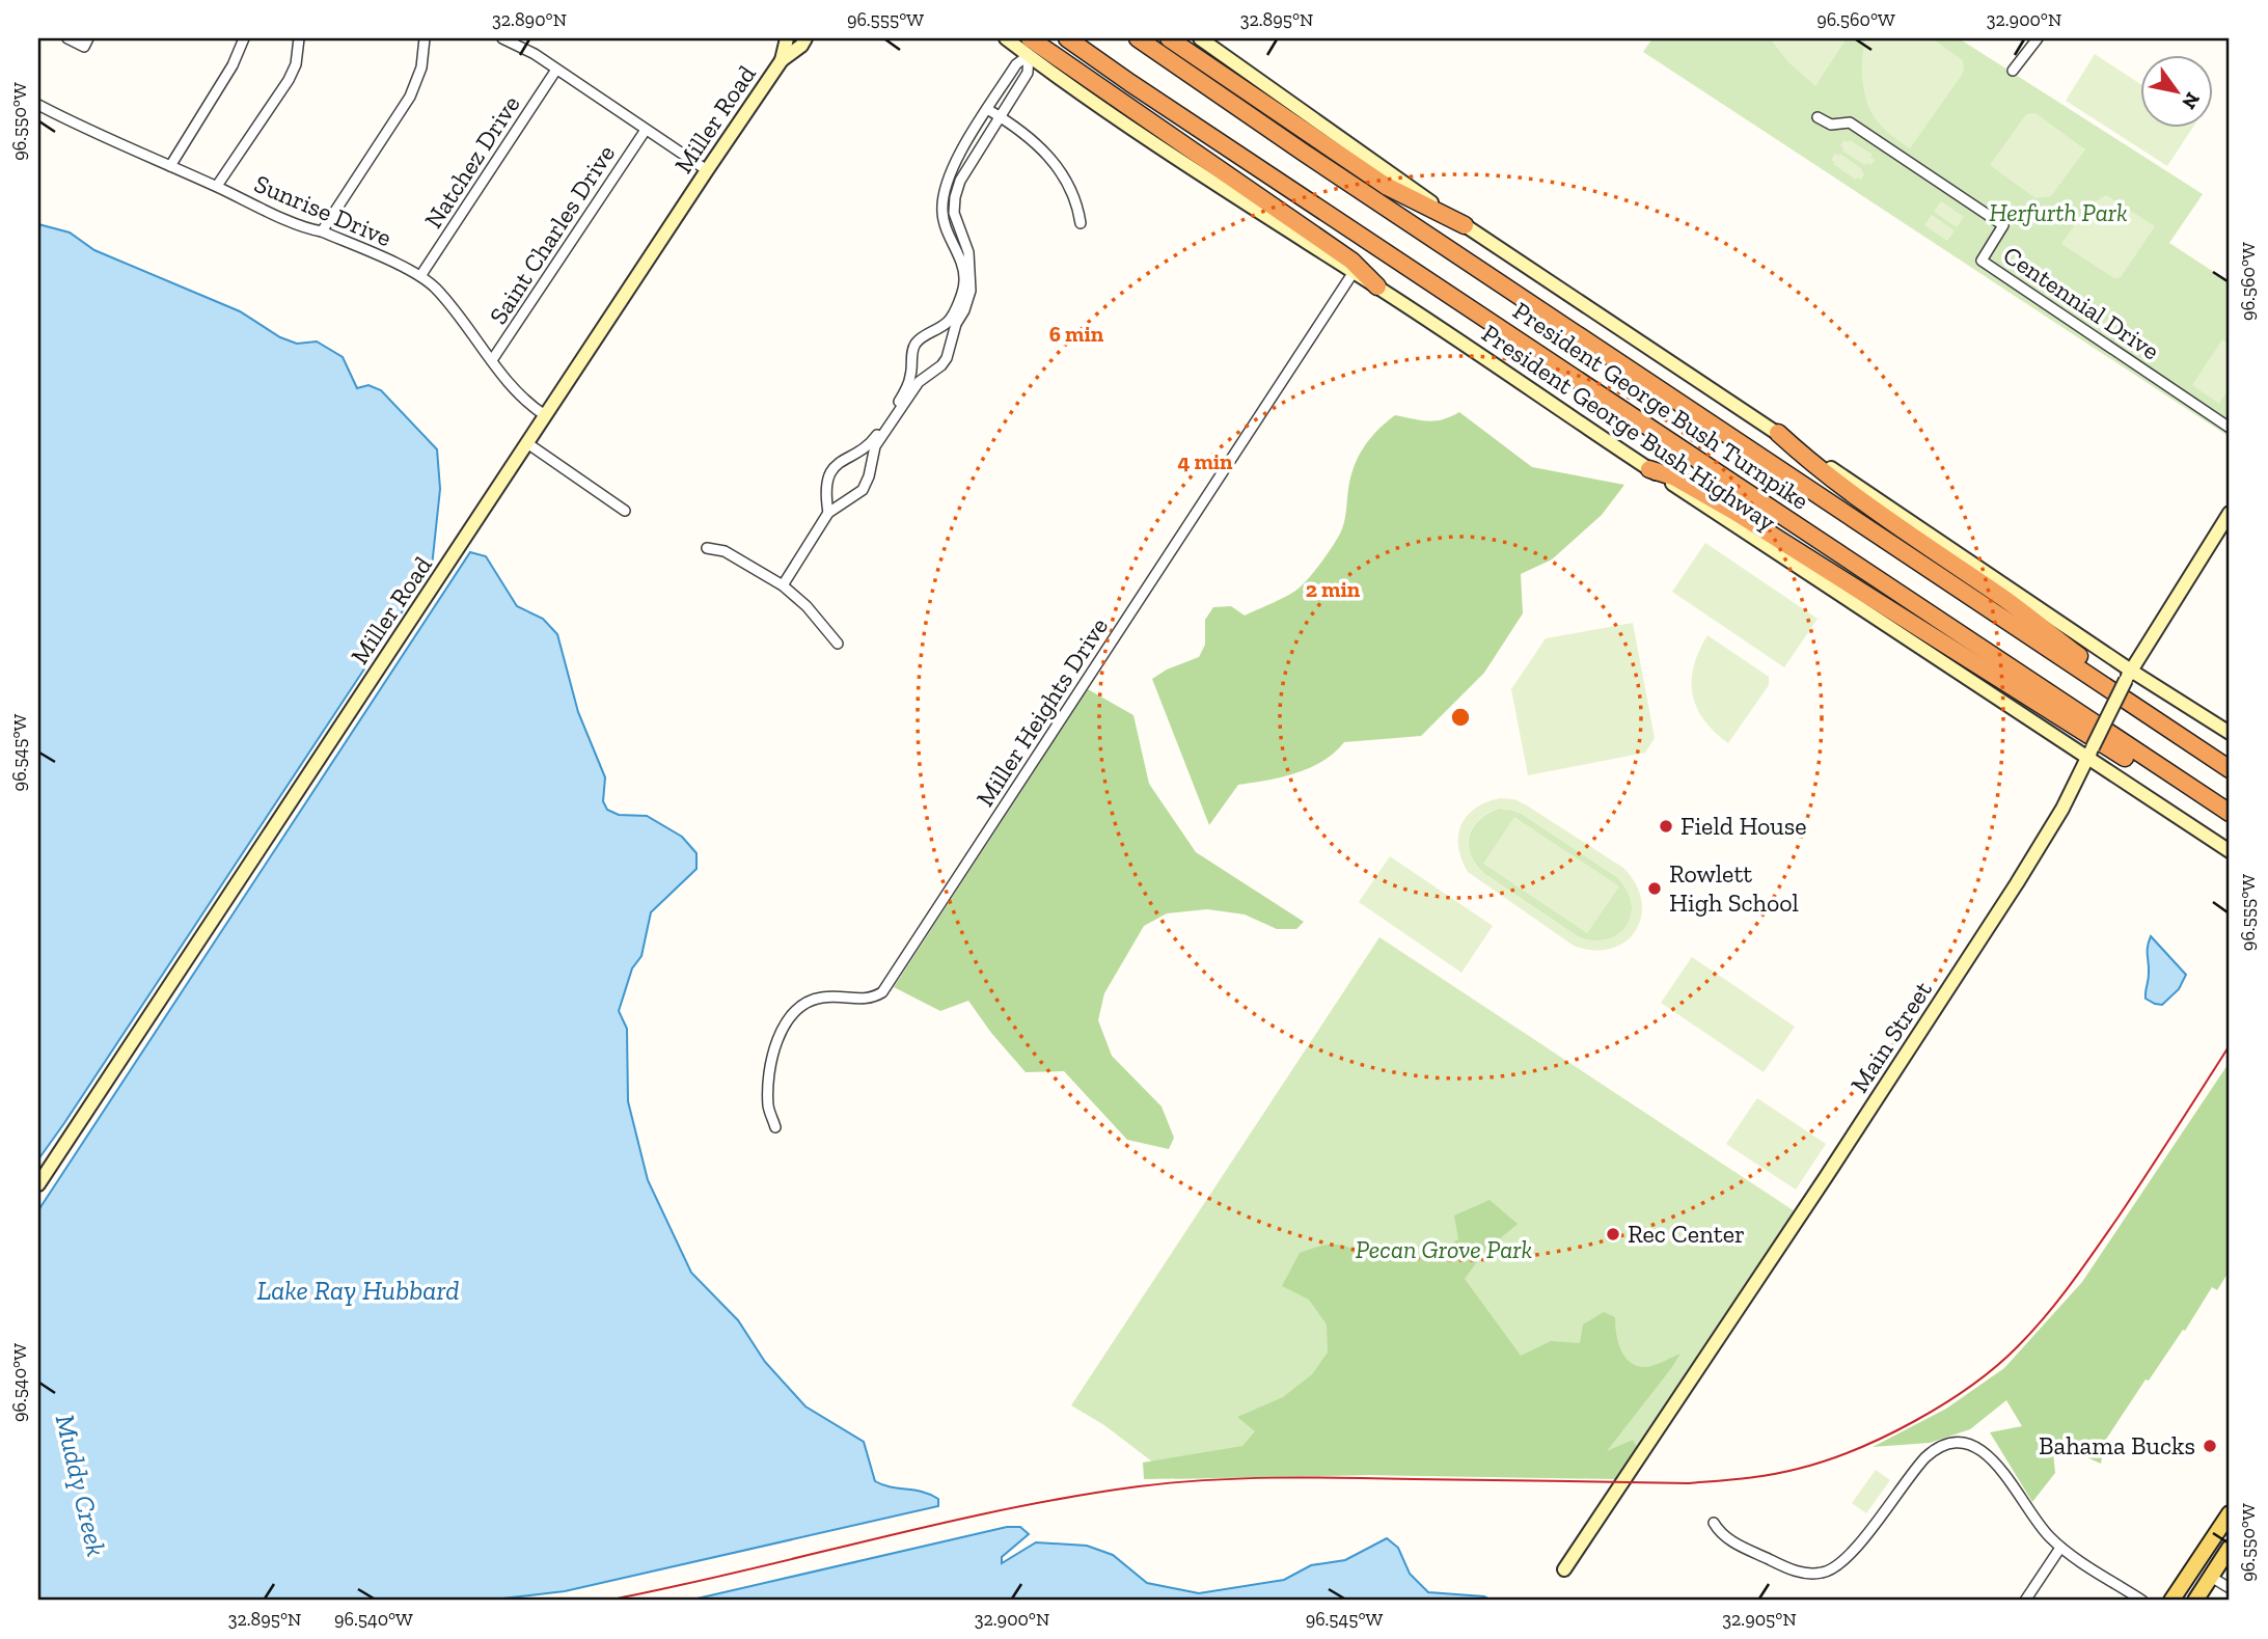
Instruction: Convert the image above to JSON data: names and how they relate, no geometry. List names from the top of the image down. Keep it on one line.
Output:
{"streets":{"highway":["President George Bush Turnpike"],"main road":["Miller Road","President George Bush Highway","Main Street"],"street":["Natchez Drive","Sunrise Drive","Saint Charles Drive","Centennial Drive","Miller Heights Drive"]},"crossings":[["Miller Road","Sunrise Drive"],["Natchez Drive","Sunrise Drive"],["Sunrise Drive","Saint Charles Drive"],["President George Bush Turnpike","Main Street"],["President George Bush Highway","Miller Heights Drive"],["President George Bush Highway","Main Street"]],"water":["Lake Ray Hubbard","Muddy Creek"],"parks":["Herfurth Park","Pecan Grove Park"],"places":["Field House","Rowlett High School","Rec Center","Bahama Bucks"],"north":"bottom right","coordinates":["32.890°N","96.555°W","32.895°N","96.560°W","32.900°N","96.550°W","96.545°W","96.540°W","32.905°N"],"rings":["6 min","4 min","2 min"]}
